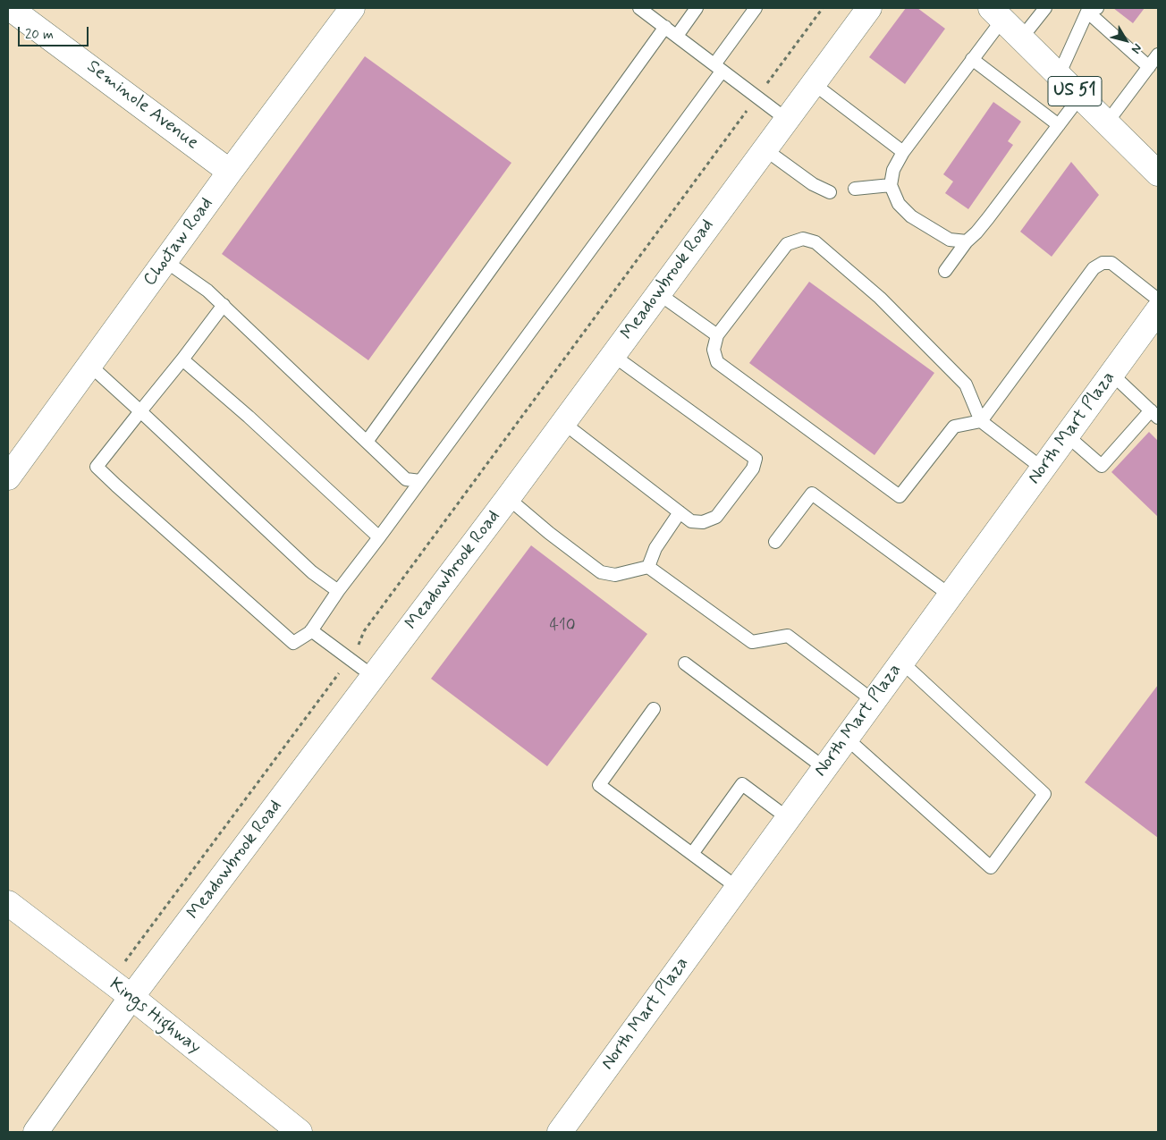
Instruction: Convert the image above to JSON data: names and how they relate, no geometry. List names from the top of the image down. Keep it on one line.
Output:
{"streets":{"street":["US 51","Seminole Avenue","Choctaw Road","Meadowbrook Road","North Mart Plaza","Kings Highway"]},"crossings":[["Seminole Avenue","Choctaw Road"],["Meadowbrook Road","Kings Highway"]],"house_numbers":["410"],"scale_bar":"20 m","north":"bottom right"}
